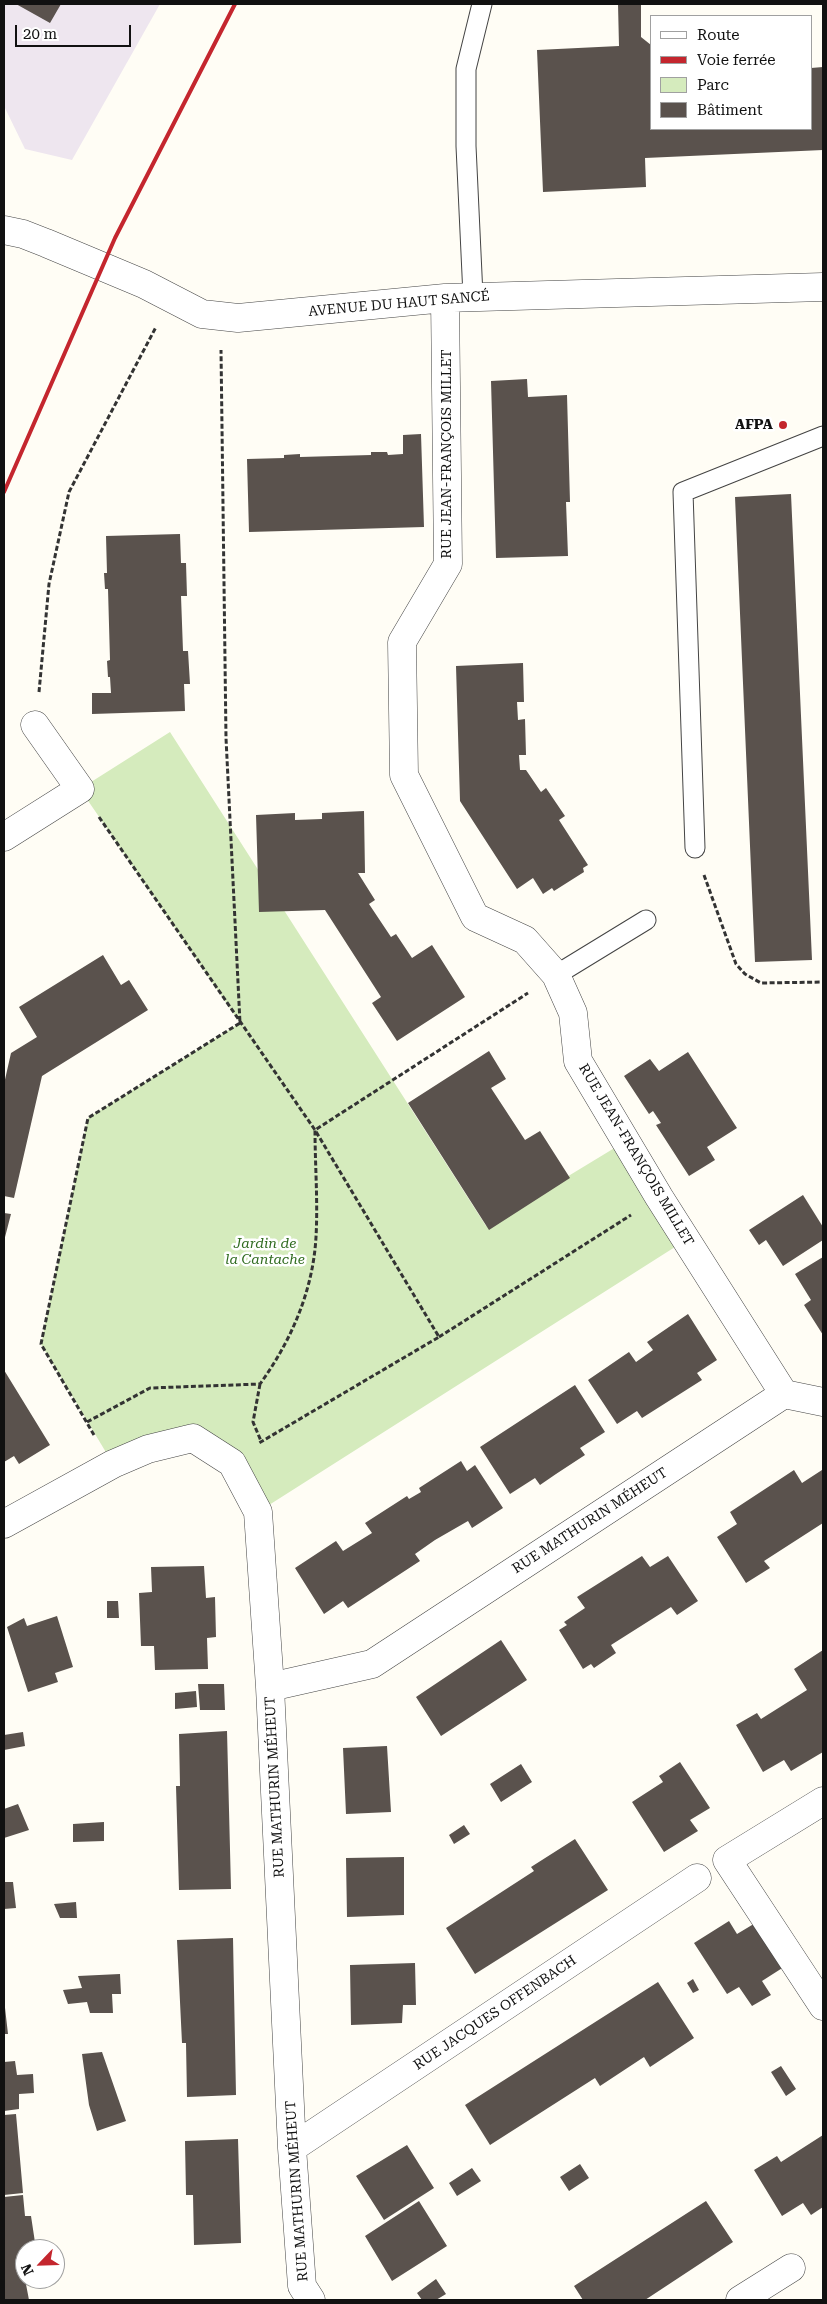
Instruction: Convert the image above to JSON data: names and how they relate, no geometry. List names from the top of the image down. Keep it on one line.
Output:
{"streets":{"street":["AVENUE DU HAUT SANCÉ","RUE JEAN-FRANÇOIS MILLET","RUE MATHURIN MÉHEUT","RUE JACQUES OFFENBACH"]},"crossings":[["AVENUE DU HAUT SANCÉ","RUE JEAN-FRANÇOIS MILLET"],["RUE JEAN-FRANÇOIS MILLET","RUE MATHURIN MÉHEUT"],["RUE MATHURIN MÉHEUT","RUE JACQUES OFFENBACH"]],"parks":["Jardin de la Cantache"],"places":["AFPA"],"legend":["Route","Voie ferrée","Parc","Bâtiment"],"scale_bar":"20 m","north":"bottom left"}
